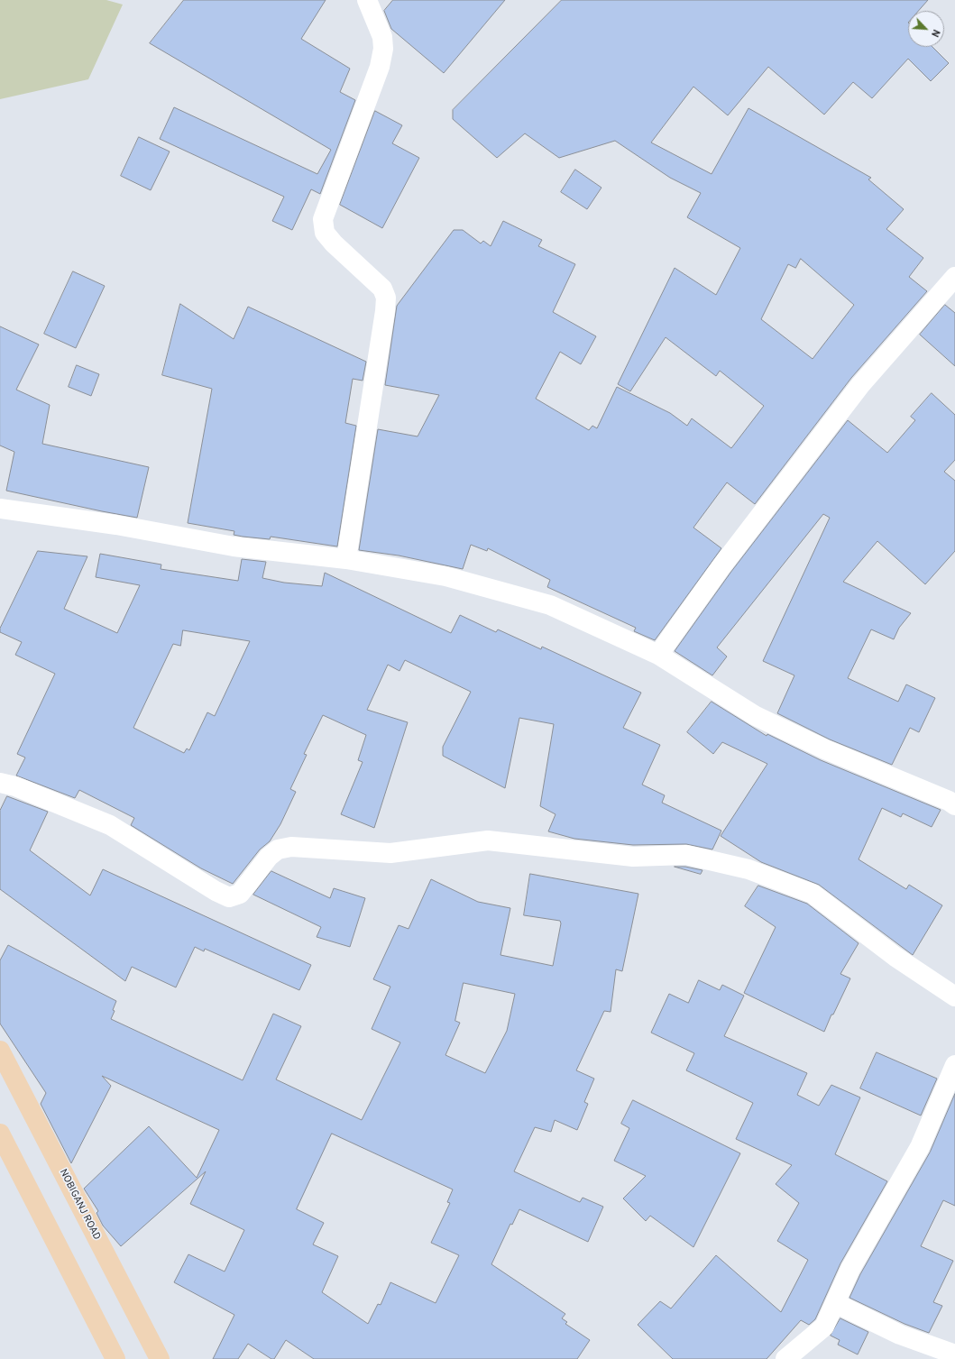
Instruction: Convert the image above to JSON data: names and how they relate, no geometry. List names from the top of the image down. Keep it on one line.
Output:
{"streets":{"main road":["NOBIGANJ ROAD"]},"north":"bottom right"}
